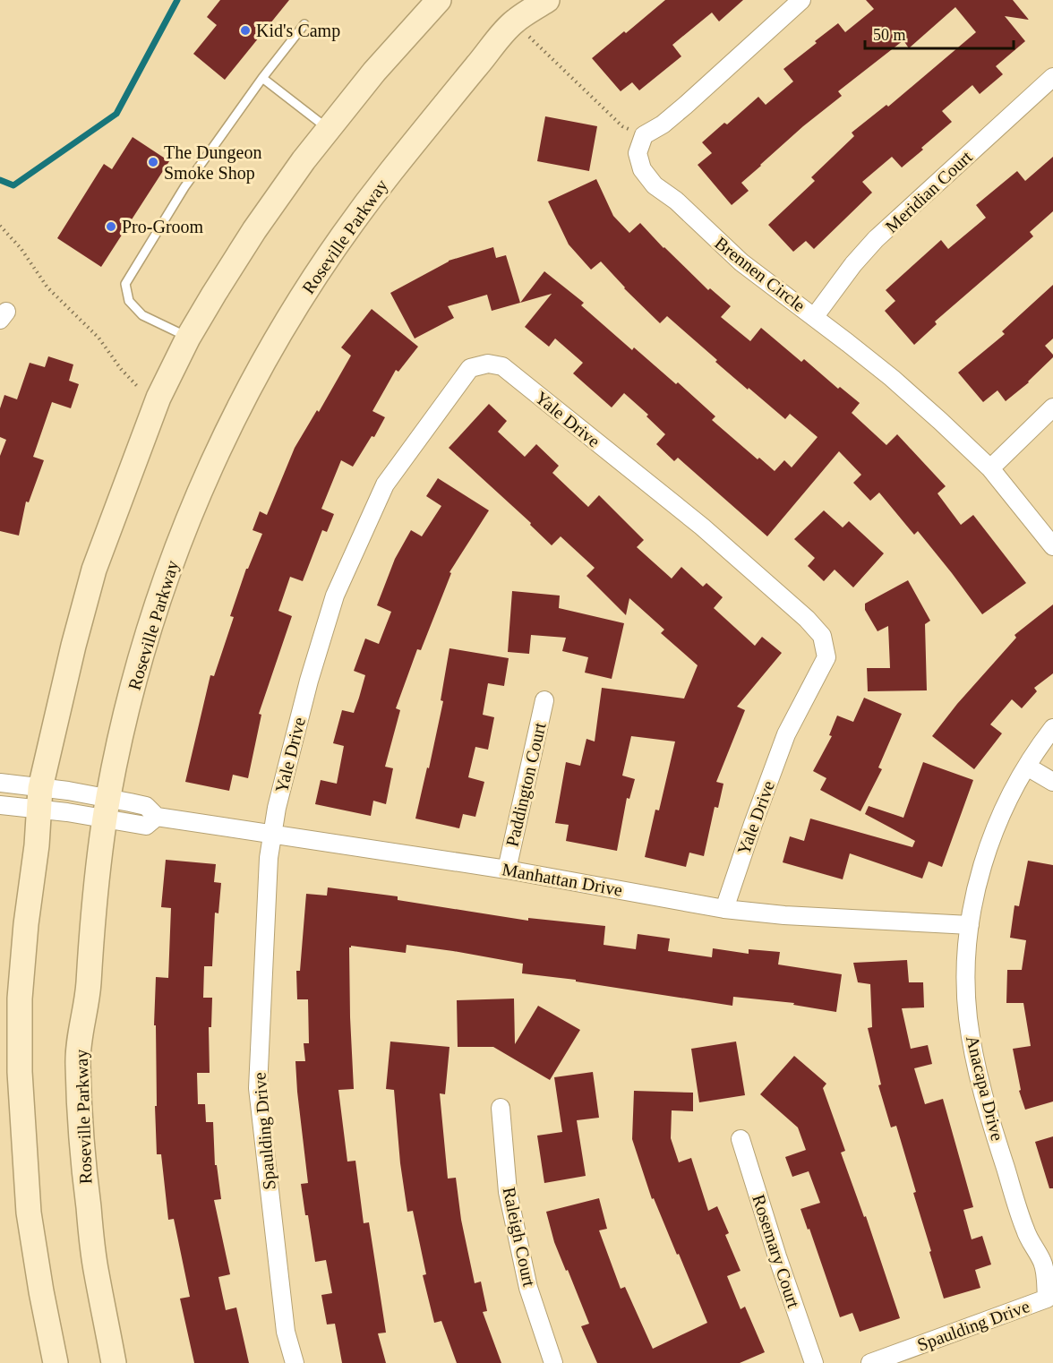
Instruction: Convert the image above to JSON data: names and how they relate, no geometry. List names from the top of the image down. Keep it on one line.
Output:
{"streets":{"main road":["Roseville Parkway"],"street":["Meridian Court","Brennen Circle","Yale Drive","Paddington Court","Manhattan Drive","Anacapa Drive","Spaulding Drive","Raleigh Court","Rosemary Court"]},"crossings":[["Meridian Court","Brennen Circle"],["Roseville Parkway","Manhattan Drive"],["Yale Drive","Manhattan Drive"],["Yale Drive","Spaulding Drive"],["Paddington Court","Manhattan Drive"],["Manhattan Drive","Anacapa Drive"],["Manhattan Drive","Spaulding Drive"],["Anacapa Drive","Spaulding Drive"]],"places":["Kid's Camp","The Dungeon Smoke Shop","Pro-Groom"],"scale_bar":"50 m"}
